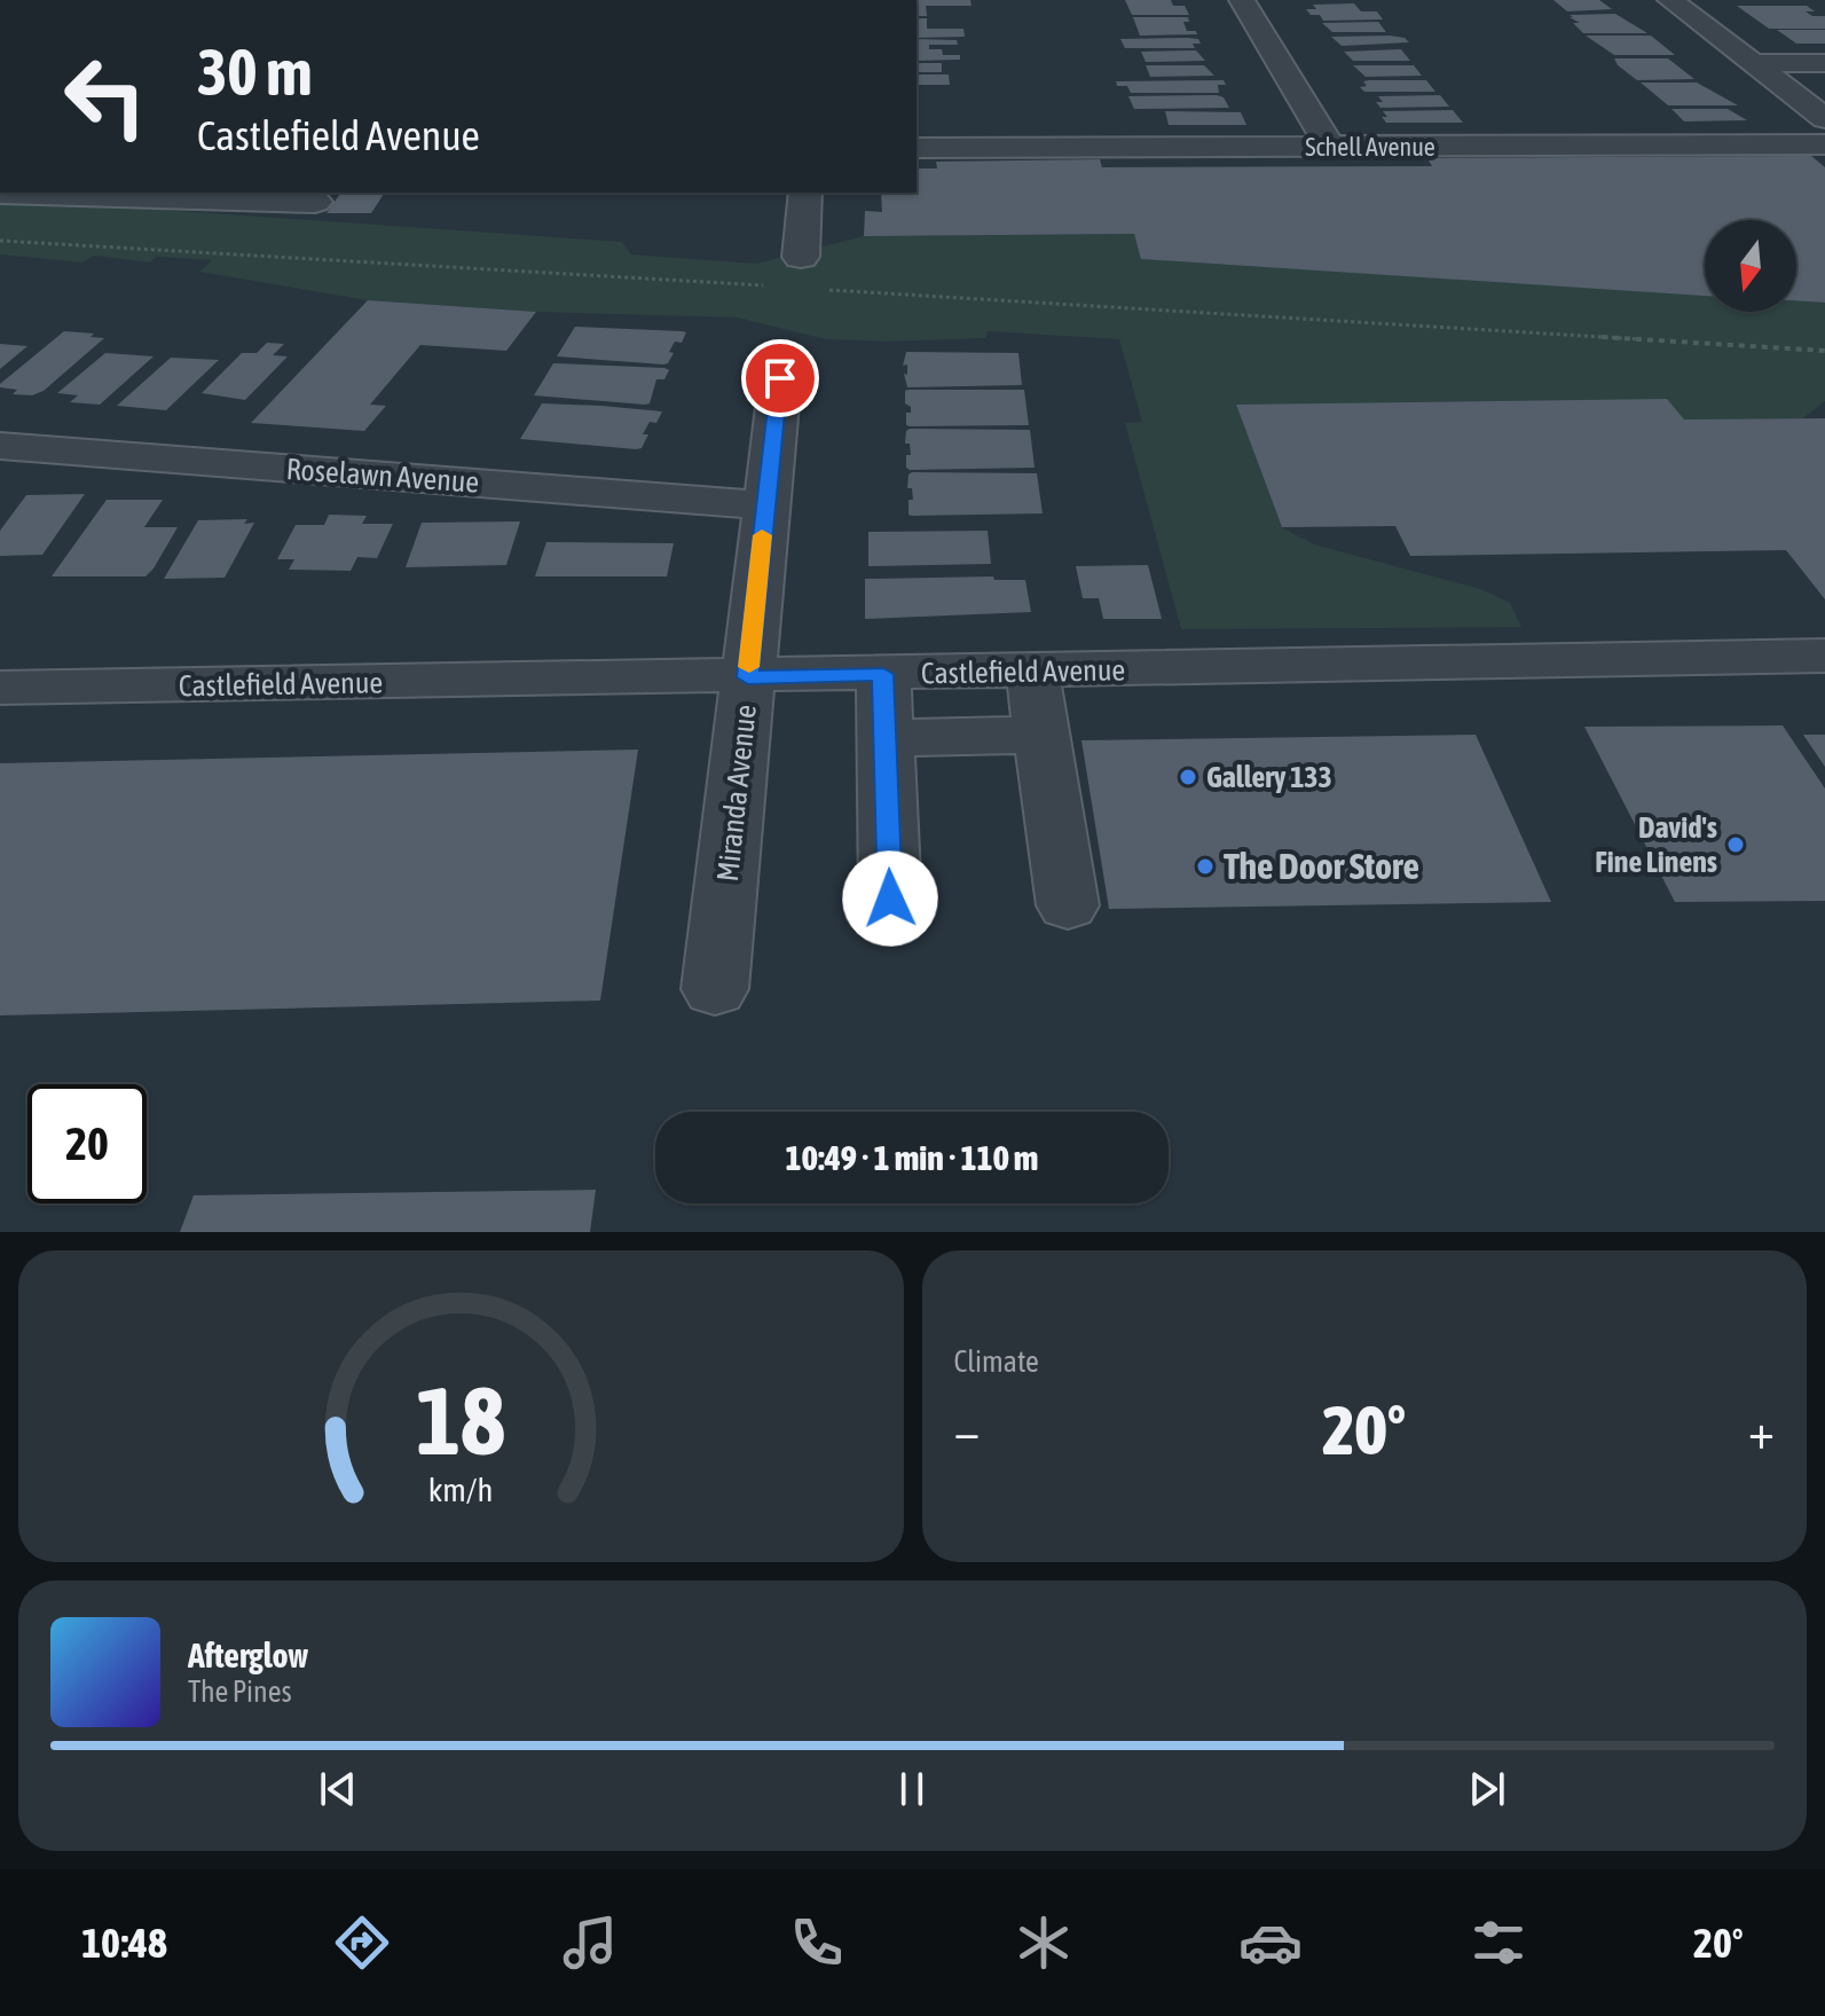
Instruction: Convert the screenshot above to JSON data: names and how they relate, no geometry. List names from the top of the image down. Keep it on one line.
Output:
{"streets":{"street":["Schell Avenue","Roselawn Avenue","Castlefield Avenue","Miranda Avenue"]},"crossings":[["Roselawn Avenue","Miranda Avenue"],["Castlefield Avenue","Miranda Avenue"]],"places":["Gallery 133","David's Fine Linens","The Door Store"],"north":"bottom","page":{"turn":["30 m","Castlefield Avenue"],"limit":"20","trip":"10:49 · 1 min · 110 m","tile":"Climate","heat":["−","20°","+"],"song":["Afterglow","The Pines"],"tabs":["10:48","20°"],"gauge":["18","km/h"]}}
